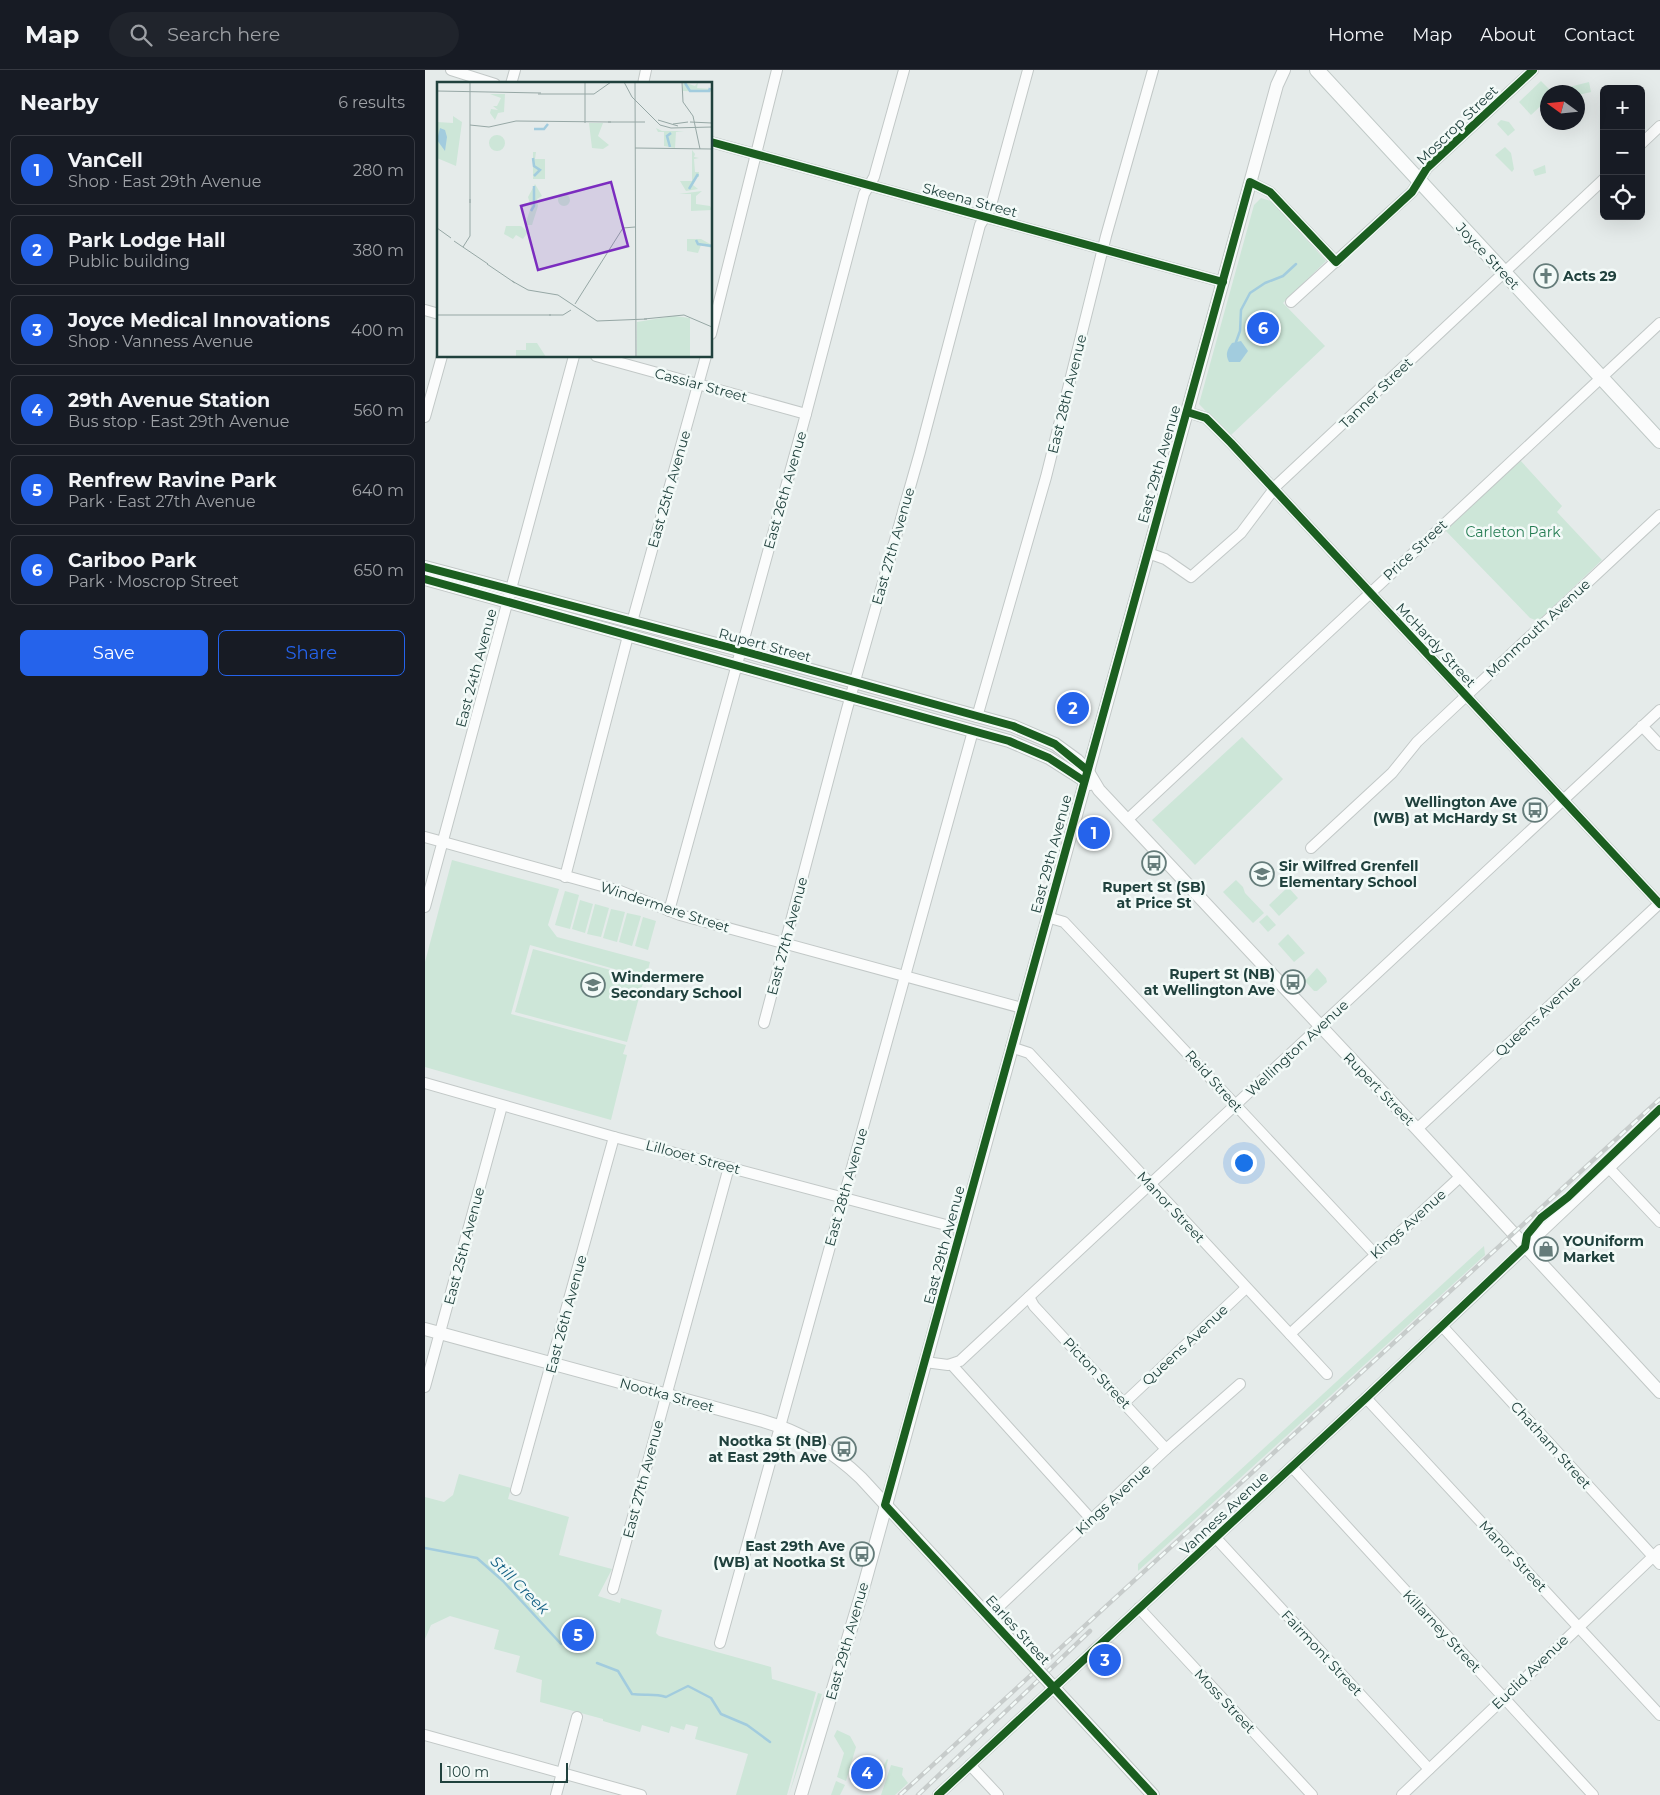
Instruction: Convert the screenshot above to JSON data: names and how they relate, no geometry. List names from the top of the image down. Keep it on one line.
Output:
{"streets":{"main road":["Joyce Street"],"street":["Moscrop Street","Skeena Street","Cassiar Street","Tanner Street","East 28th Avenue","East 29th Avenue","East 25th Avenue","East 26th Avenue","East 27th Avenue","Price Street","Monmouth Avenue","Rupert Street","McHardy Street","East 24th Avenue","Windermere Street","Queens Avenue","Wellington Avenue","Reid Street","Lillooet Street","Manor Street","Kings Avenue","Picton Street","Nootka Street","Chatham Street","Vanness Avenue","Earles Street","Killarney Street","Fairmont Street","Euclid Avenue","Moss Street"]},"crossings":[["Moscrop Street","Joyce Street"],["Skeena Street","East 28th Avenue"],["Skeena Street","East 29th Avenue"],["Skeena Street","East 26th Avenue"],["Skeena Street","East 27th Avenue"],["Joyce Street","Tanner Street"],["Joyce Street","Price Street"],["Cassiar Street","East 25th Avenue"],["Cassiar Street","East 26th Avenue"],["Tanner Street","East 29th Avenue"],["Tanner Street","McHardy Street"],["East 28th Avenue","Rupert Street"],["East 28th Avenue","Windermere Street"],["East 28th Avenue","Lillooet Street"],["East 28th Avenue","Nootka Street"],["East 29th Avenue","Rupert Street"],["East 29th Avenue","McHardy Street"],["East 29th Avenue","Windermere Street"],["East 29th Avenue","Reid Street"],["East 29th Avenue","Lillooet Street"],["East 29th Avenue","Manor Street"],["East 29th Avenue","Nootka Street"],["East 29th Avenue","Earles Street"],["East 25th Avenue","Rupert Street"],["East 25th Avenue","Lillooet Street"],["East 25th Avenue","Nootka Street"],["East 26th Avenue","Rupert Street"],["East 26th Avenue","Windermere Street"],["East 26th Avenue","Lillooet Street"],["East 26th Avenue","Nootka Street"],["East 27th Avenue","Rupert Street"],["East 27th Avenue","Windermere Street"],["East 27th Avenue","Lillooet Street"],["East 27th Avenue","Nootka Street"],["Price Street","Rupert Street"],["Price Street","McHardy Street"],["Monmouth Avenue","McHardy Street"],["Rupert Street","East 24th Avenue"],["Rupert Street","Queens Avenue"],["Rupert Street","Wellington Avenue"],["Rupert Street","Kings Avenue"],["Rupert Street","Vanness Avenue"],["McHardy Street","Queens Avenue"],["McHardy Street","Wellington Avenue"],["East 24th Avenue","Windermere Street"],["Queens Avenue","Manor Street"],["Queens Avenue","Picton Street"],["Wellington Avenue","Reid Street"],["Wellington Avenue","Manor Street"],["Wellington Avenue","Picton Street"],["Reid Street","Kings Avenue"],["Manor Street","Kings Avenue"],["Manor Street","Vanness Avenue"],["Manor Street","Euclid Avenue"],["Kings Avenue","Picton Street"],["Kings Avenue","Earles Street"],["Nootka Street","Earles Street"],["Chatham Street","Vanness Avenue"],["Chatham Street","Euclid Avenue"],["Vanness Avenue","Earles Street"],["Vanness Avenue","Killarney Street"],["Vanness Avenue","Fairmont Street"],["Vanness Avenue","Moss Street"],["Killarney Street","Euclid Avenue"],["Fairmont Street","Euclid Avenue"]],"water":["Still Creek"],"parks":["Carleton Park"],"places":{"church":["Acts 29"],"bus stop":["Wellington Ave (WB) at McHardy St","Rupert St (SB) at Price St","Rupert St (NB) at Wellington Ave","Nootka St (NB) at East 29th Ave","East 29th Ave (WB) at Nootka St"],"school or university":["Sir Wilfred Grenfell Elementary School","Windermere Secondary School"],"shop":["YOUniform Market"]},"scale_bar":"100 m","north":"left","page":{"header":"Map","search":"Search here","nav":["Home","Map","About","Contact"],"heading":["Nearby","6 results"],"map_buttons":["+","−"],"list":[{"mark":"1","name":"VanCell","note":"Shop · East 29th Avenue","value":"280 m"},{"mark":"2","name":"Park Lodge Hall","note":"Public building","value":"380 m"},{"mark":"3","name":"Joyce Medical Innovations","note":"Shop · Vanness Avenue","value":"400 m"},{"mark":"4","name":"29th Avenue Station","note":"Bus stop · East 29th Avenue","value":"560 m"},{"mark":"5","name":"Renfrew Ravine Park","note":"Park · East 27th Avenue","value":"640 m"},{"mark":"6","name":"Cariboo Park","note":"Park · Moscrop Street","value":"650 m"}],"pins":["6","2","1","5","3","4"],"buttons":["Save","Share"],"scale":"100 m"}}
